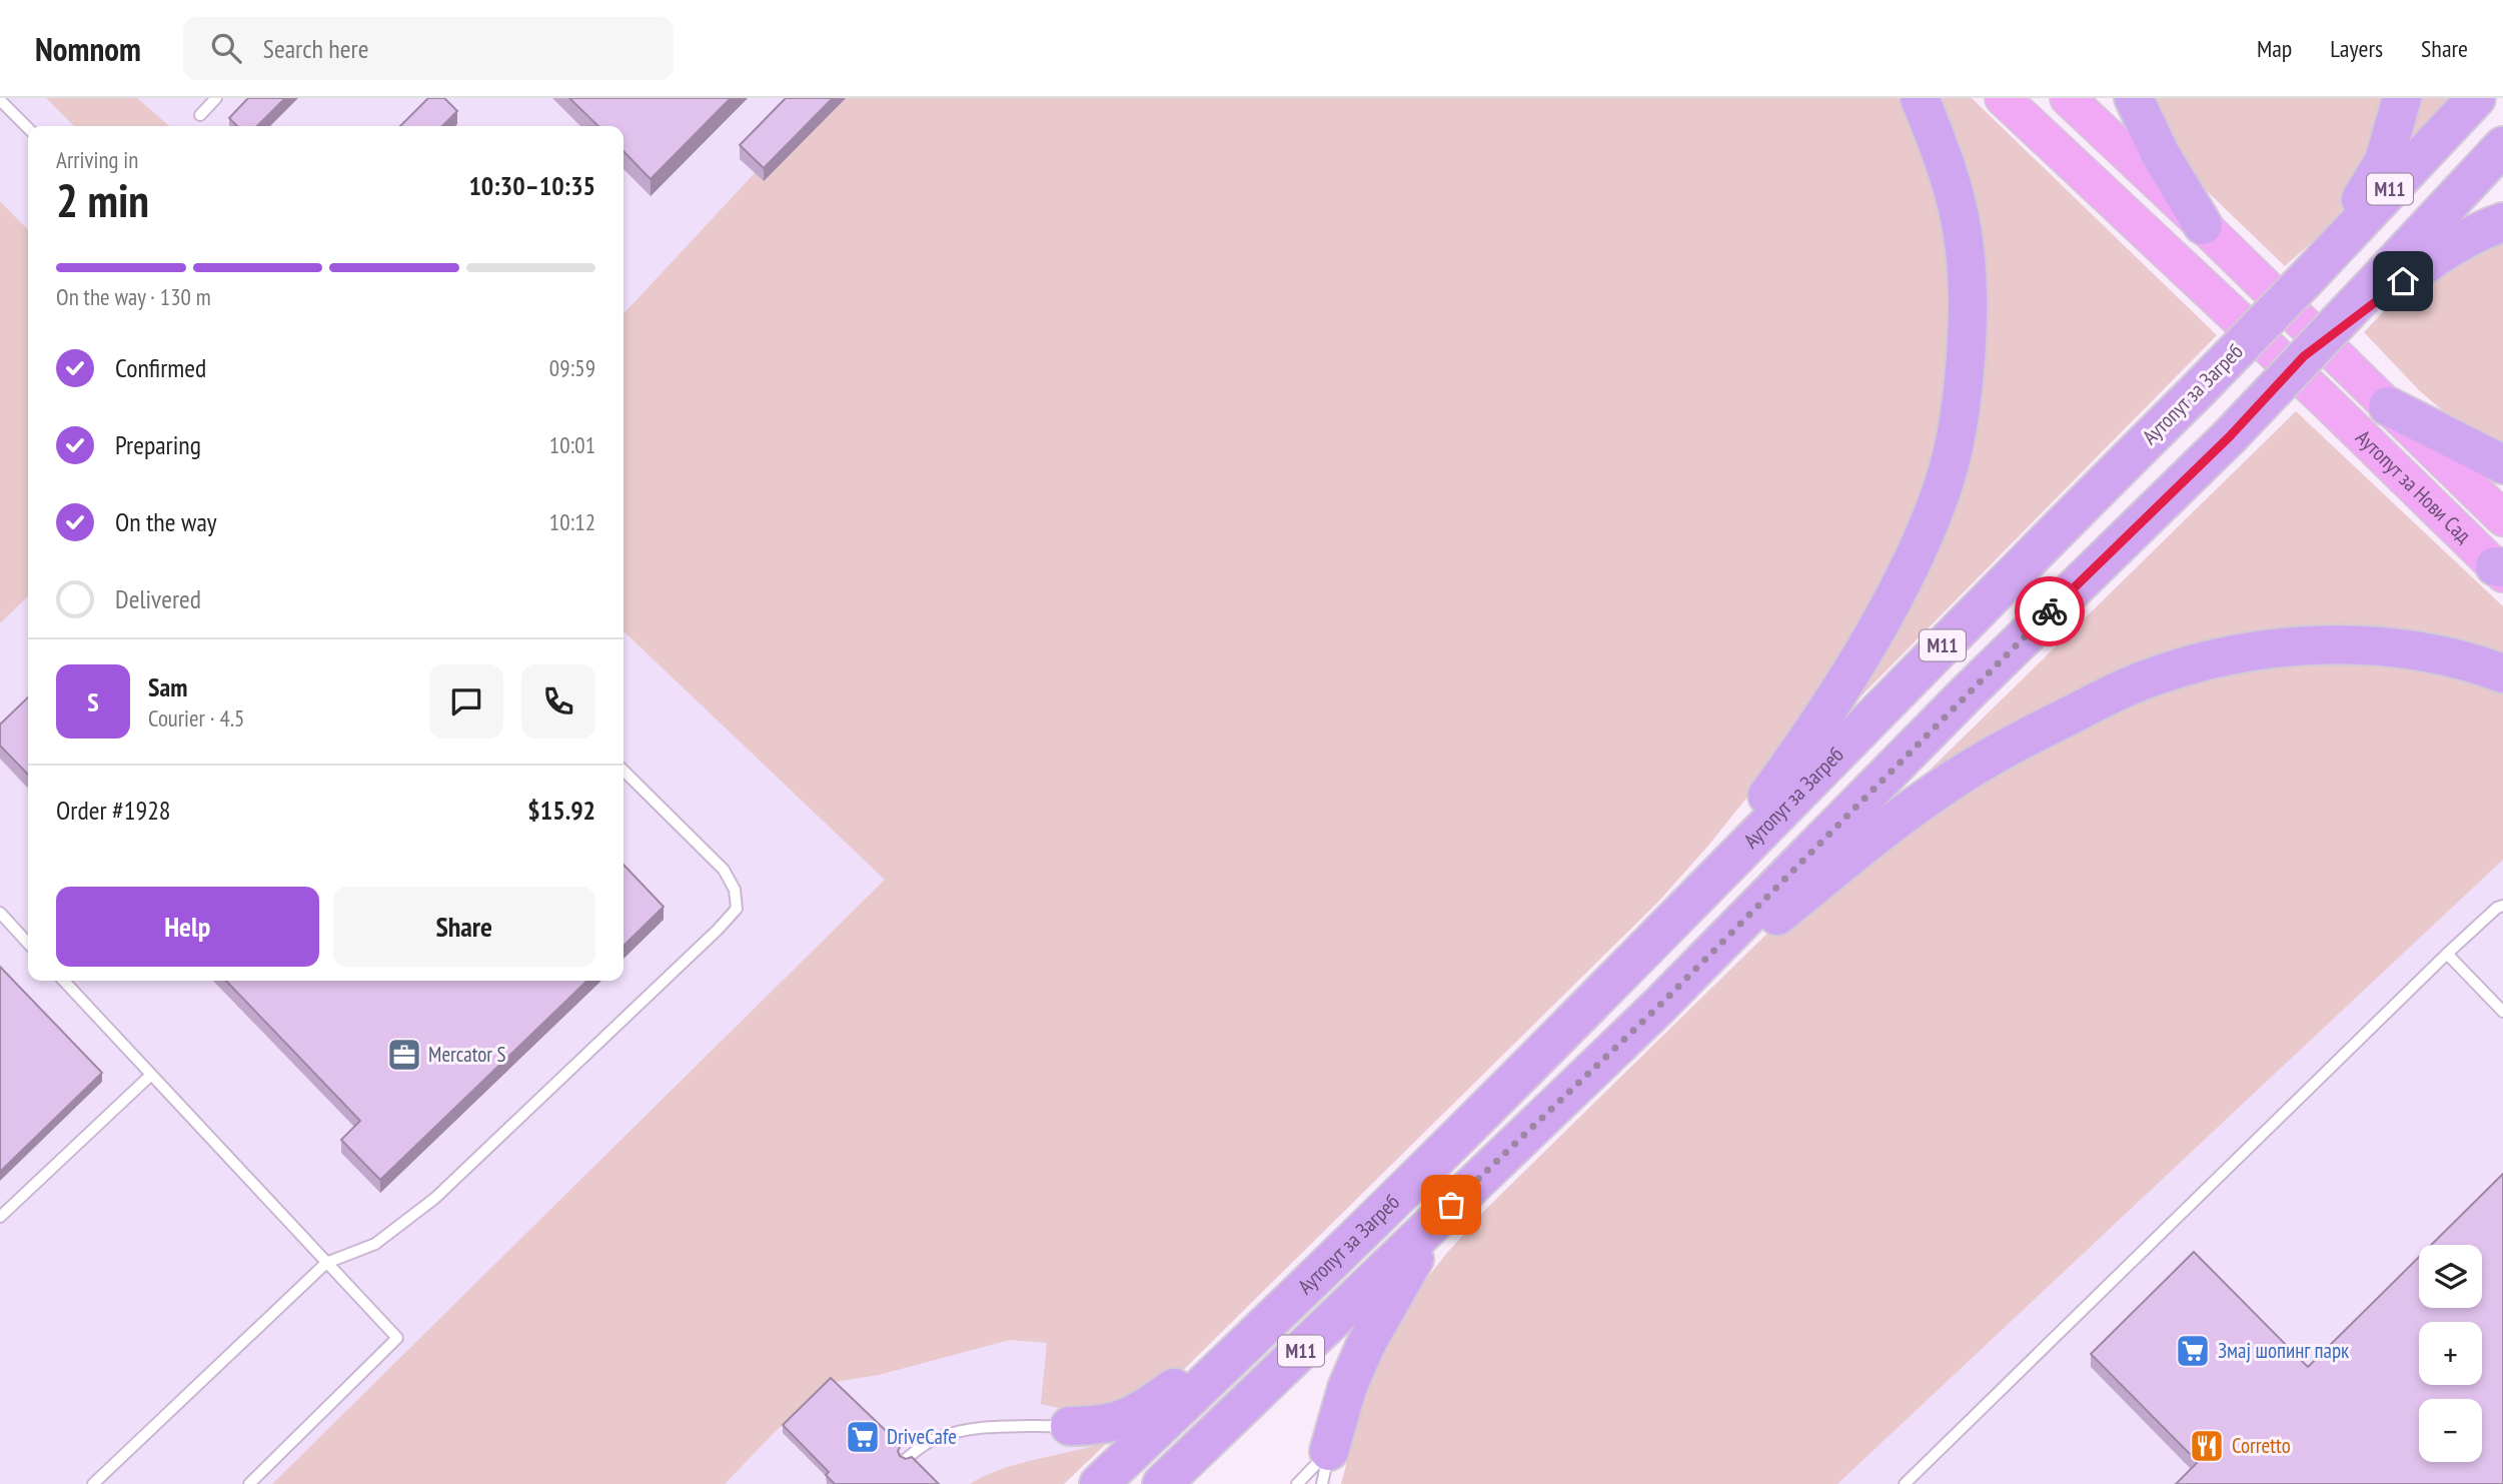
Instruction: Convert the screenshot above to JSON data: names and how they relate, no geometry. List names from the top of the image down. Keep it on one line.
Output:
{"streets":{"highway":["M11","Аутопут за Загреб"],"main road":["Аутопут за Нови Сад"]},"crossings":[["M11","Аутопут за Загреб"]],"places":{"office":["Mercator S"],"supermarket":["Змај шопинг парк","DriveCafe"],"restaurant":["Corretto"]},"page":{"header":"Nomnom","search":"Search here","nav":["Map","Layers","Share"],"heading":["2 min","Arriving in","10:30–10:35"],"panel":["Sam","Courier · 4.5","Order #1928","$15.92"],"bar":"On the way · 130 m","list":[["Confirmed","09:59"],["Preparing","10:01"],["On the way","10:12"],"Delivered"],"round":"S","buttons":["Help","Share"],"map_buttons":["+","−"]}}
